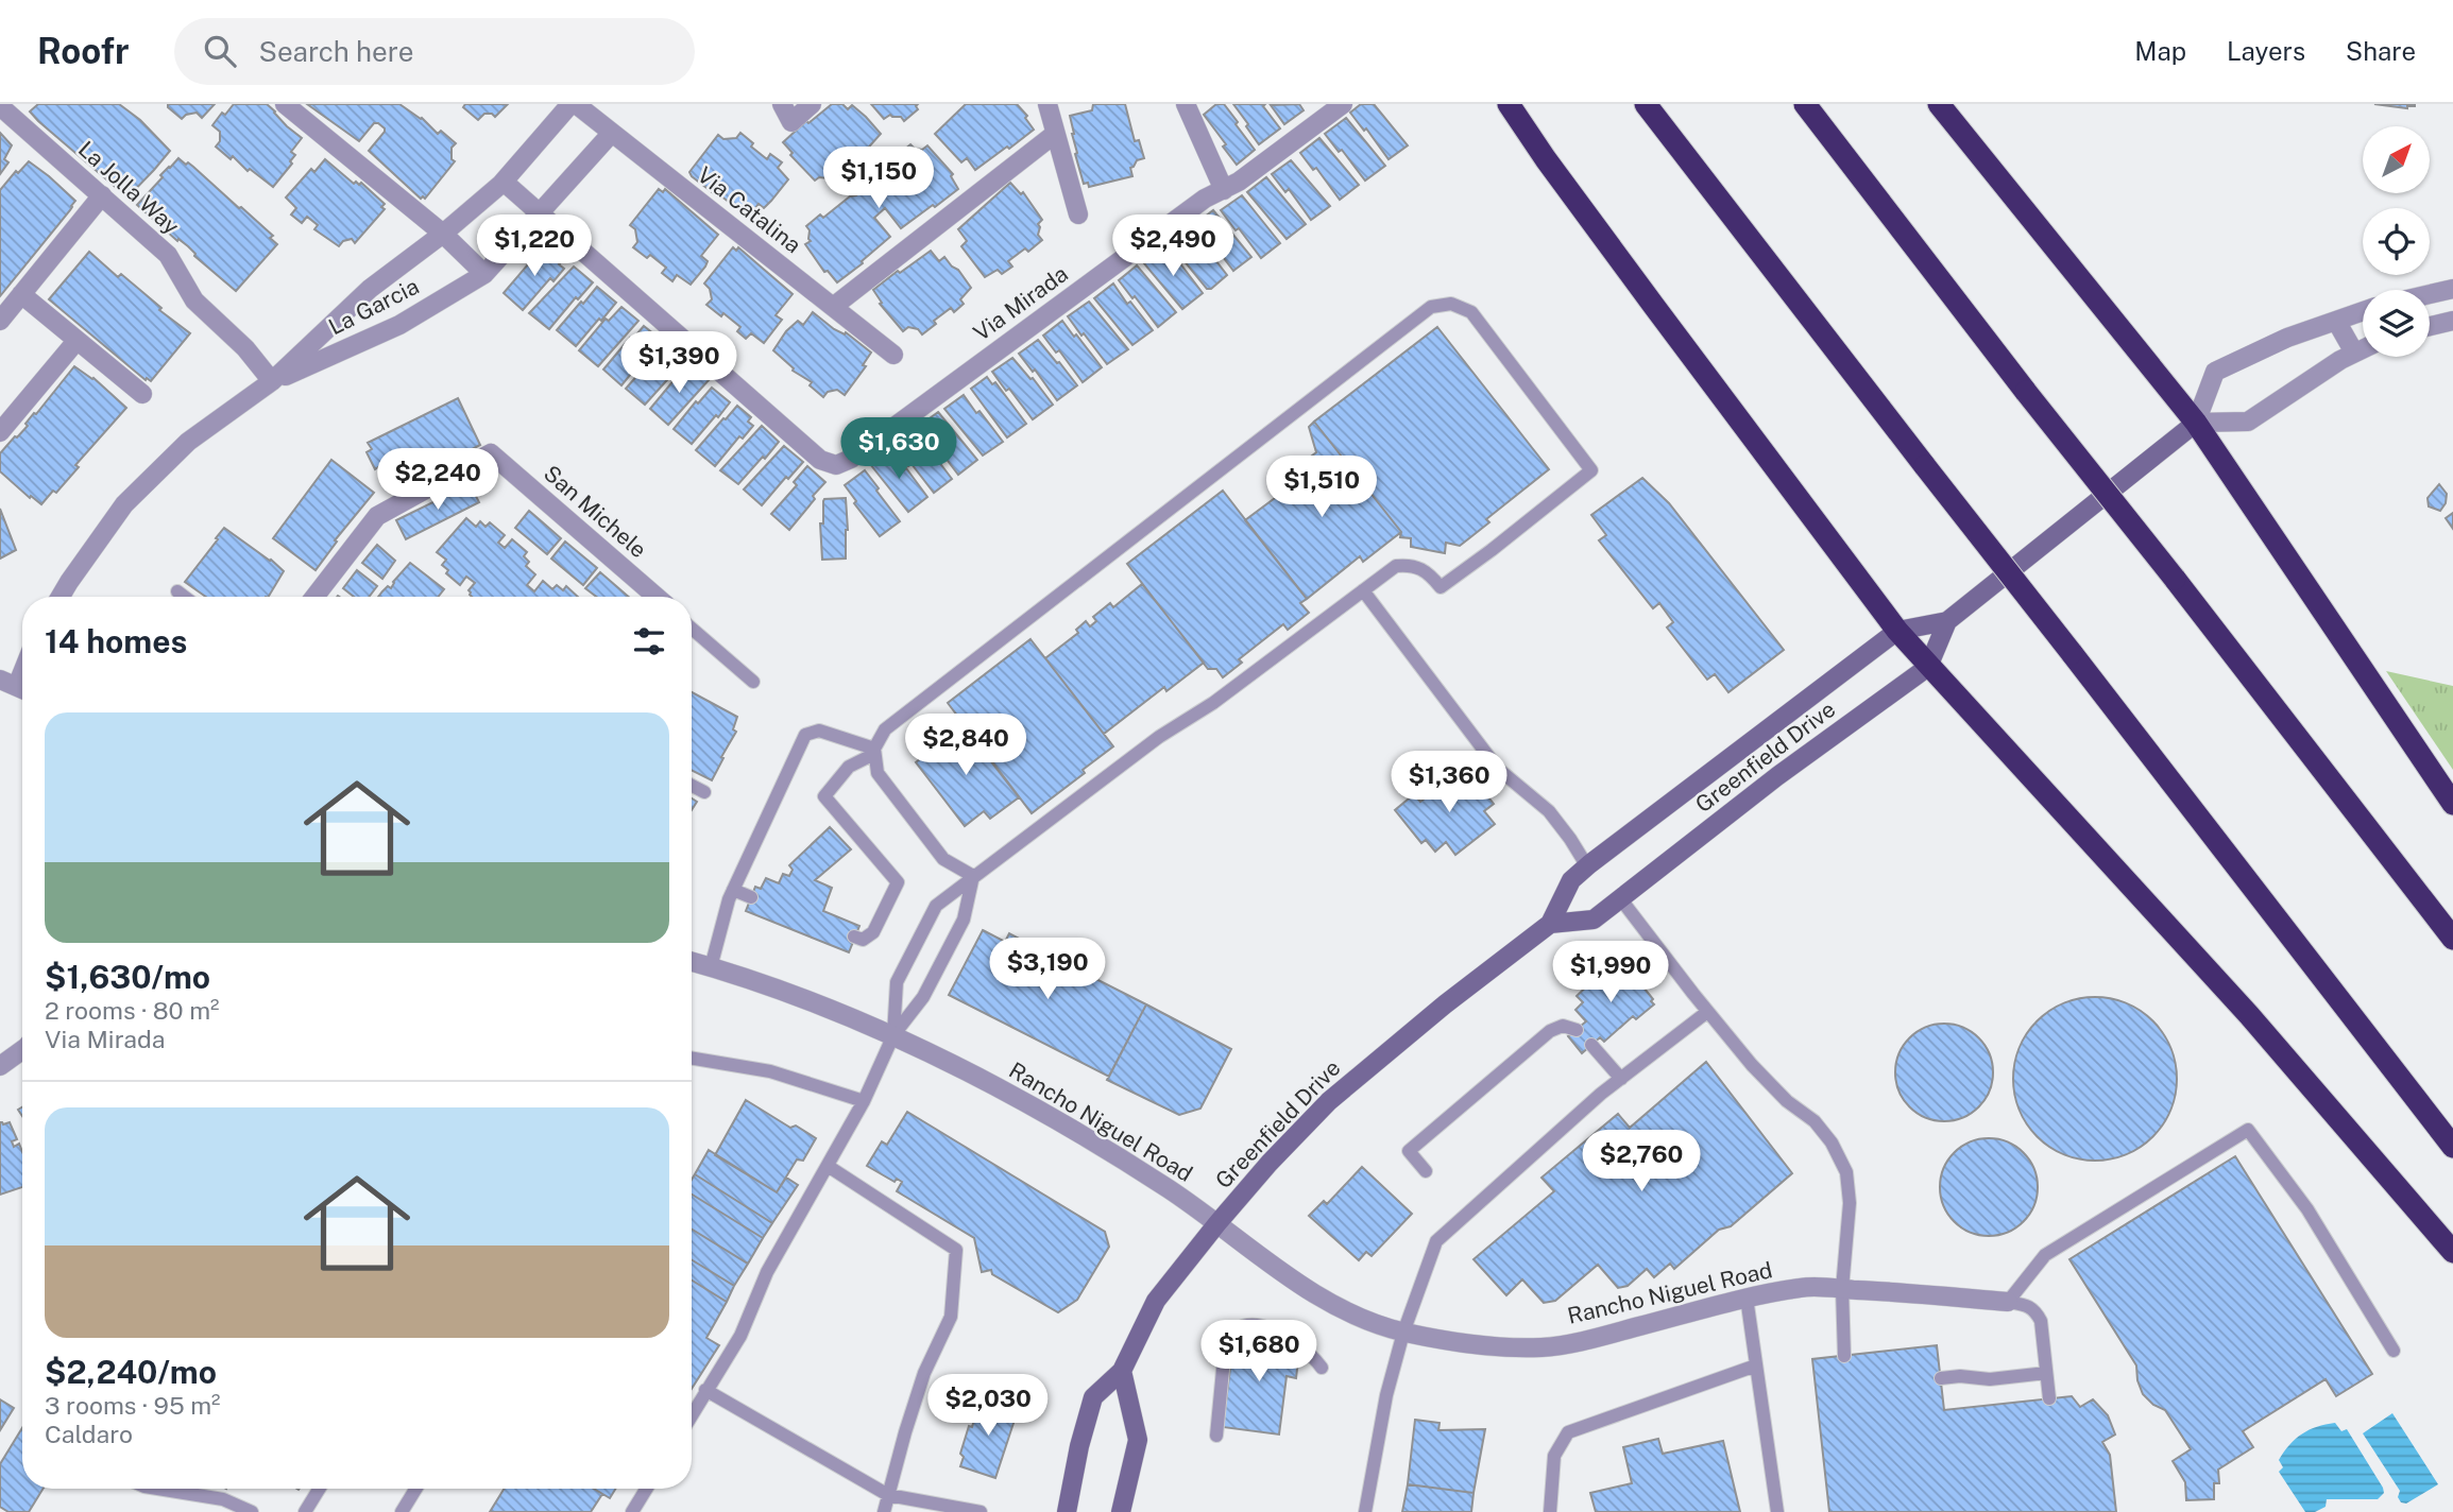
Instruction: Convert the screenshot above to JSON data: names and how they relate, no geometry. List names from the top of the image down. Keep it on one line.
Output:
{"streets":{"main road":["Greenfield Drive"],"street":["La Jolla Way","Via Catalina","Via Mirada","La Garcia","San Michele","Rancho Niguel Road"]},"crossings":[["La Jolla Way","La Garcia"],["Via Catalina","La Garcia"],["Via Mirada","La Garcia"],["Greenfield Drive","Rancho Niguel Road"]],"north":"top right","page":{"header":"Roofr","search":"Search here","nav":["Map","Layers","Share"],"price":["$1,150","$1,220","$2,490","$1,390","$1,630","$2,240","$1,510","$2,840","$1,360","$3,190","$1,990","$2,760","$1,680","$2,030"],"heading":"14 homes","list":[{"name":"$1,630/mo","note":"2 rooms · 80 m² · Via Mirada"},{"name":"$2,240/mo","note":"3 rooms · 95 m² · Caldaro"}]}}
